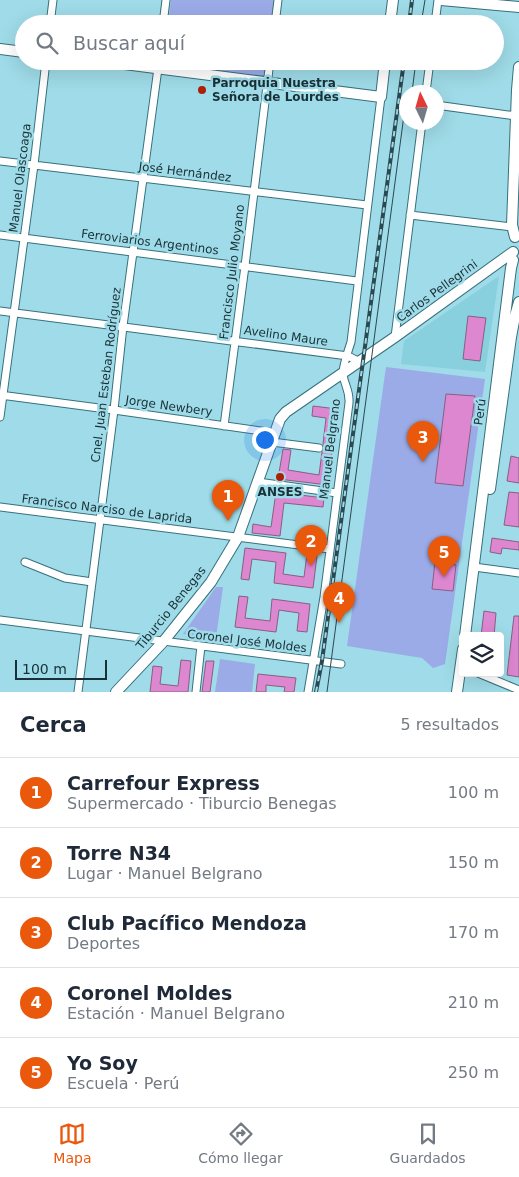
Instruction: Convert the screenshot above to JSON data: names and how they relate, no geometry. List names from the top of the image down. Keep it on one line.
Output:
{"streets":{"street":["José Hernández","Manuel Olascoaga","Ferroviarios Argentinos","Francisco Julio Moyano","Carlos Pellegrini","Avelino Maure","Cnel. Juan Esteban Rodríguez","Jorge Newbery","Perú","Manuel Belgrano","Francisco Narciso de Laprida","Tiburcio Benegas","Coronel José Moldes"]},"crossings":[["José Hernández","Manuel Olascoaga"],["José Hernández","Francisco Julio Moyano"],["José Hernández","Cnel. Juan Esteban Rodríguez"],["Manuel Olascoaga","Ferroviarios Argentinos"],["Manuel Olascoaga","Avelino Maure"],["Manuel Olascoaga","Jorge Newbery"],["Ferroviarios Argentinos","Francisco Julio Moyano"],["Ferroviarios Argentinos","Cnel. Juan Esteban Rodríguez"],["Francisco Julio Moyano","Avelino Maure"],["Francisco Julio Moyano","Jorge Newbery"],["Carlos Pellegrini","Perú"],["Carlos Pellegrini","Tiburcio Benegas"],["Avelino Maure","Cnel. Juan Esteban Rodríguez"],["Avelino Maure","Tiburcio Benegas"],["Cnel. Juan Esteban Rodríguez","Jorge Newbery"],["Cnel. Juan Esteban Rodríguez","Francisco Narciso de Laprida"],["Cnel. Juan Esteban Rodríguez","Coronel José Moldes"],["Jorge Newbery","Tiburcio Benegas"],["Manuel Belgrano","Francisco Narciso de Laprida"],["Manuel Belgrano","Tiburcio Benegas"],["Manuel Belgrano","Coronel José Moldes"],["Francisco Narciso de Laprida","Tiburcio Benegas"],["Tiburcio Benegas","Coronel José Moldes"]],"places":["Parroquia Nuestra Señora de Lourdes","ANSES"],"scale_bar":"100 m","north":"top","page":{"search":"Buscar aquí","pins":["3","1","2","5","4"],"scale":"100 m","heading":["Cerca","5 resultados"],"list":[{"mark":"1","name":"Carrefour Express","note":"Supermercado · Tiburcio Benegas","value":"100 m"},{"mark":"2","name":"Torre N34","note":"Lugar · Manuel Belgrano","value":"150 m"},{"mark":"3","name":"Club Pacífico Mendoza","note":"Deportes","value":"170 m"},{"mark":"4","name":"Coronel Moldes","note":"Estación · Manuel Belgrano","value":"210 m"},{"mark":"5","name":"Yo Soy","note":"Escuela · Perú","value":"250 m"}],"nav":["Mapa","Cómo llegar","Guardados"]}}
